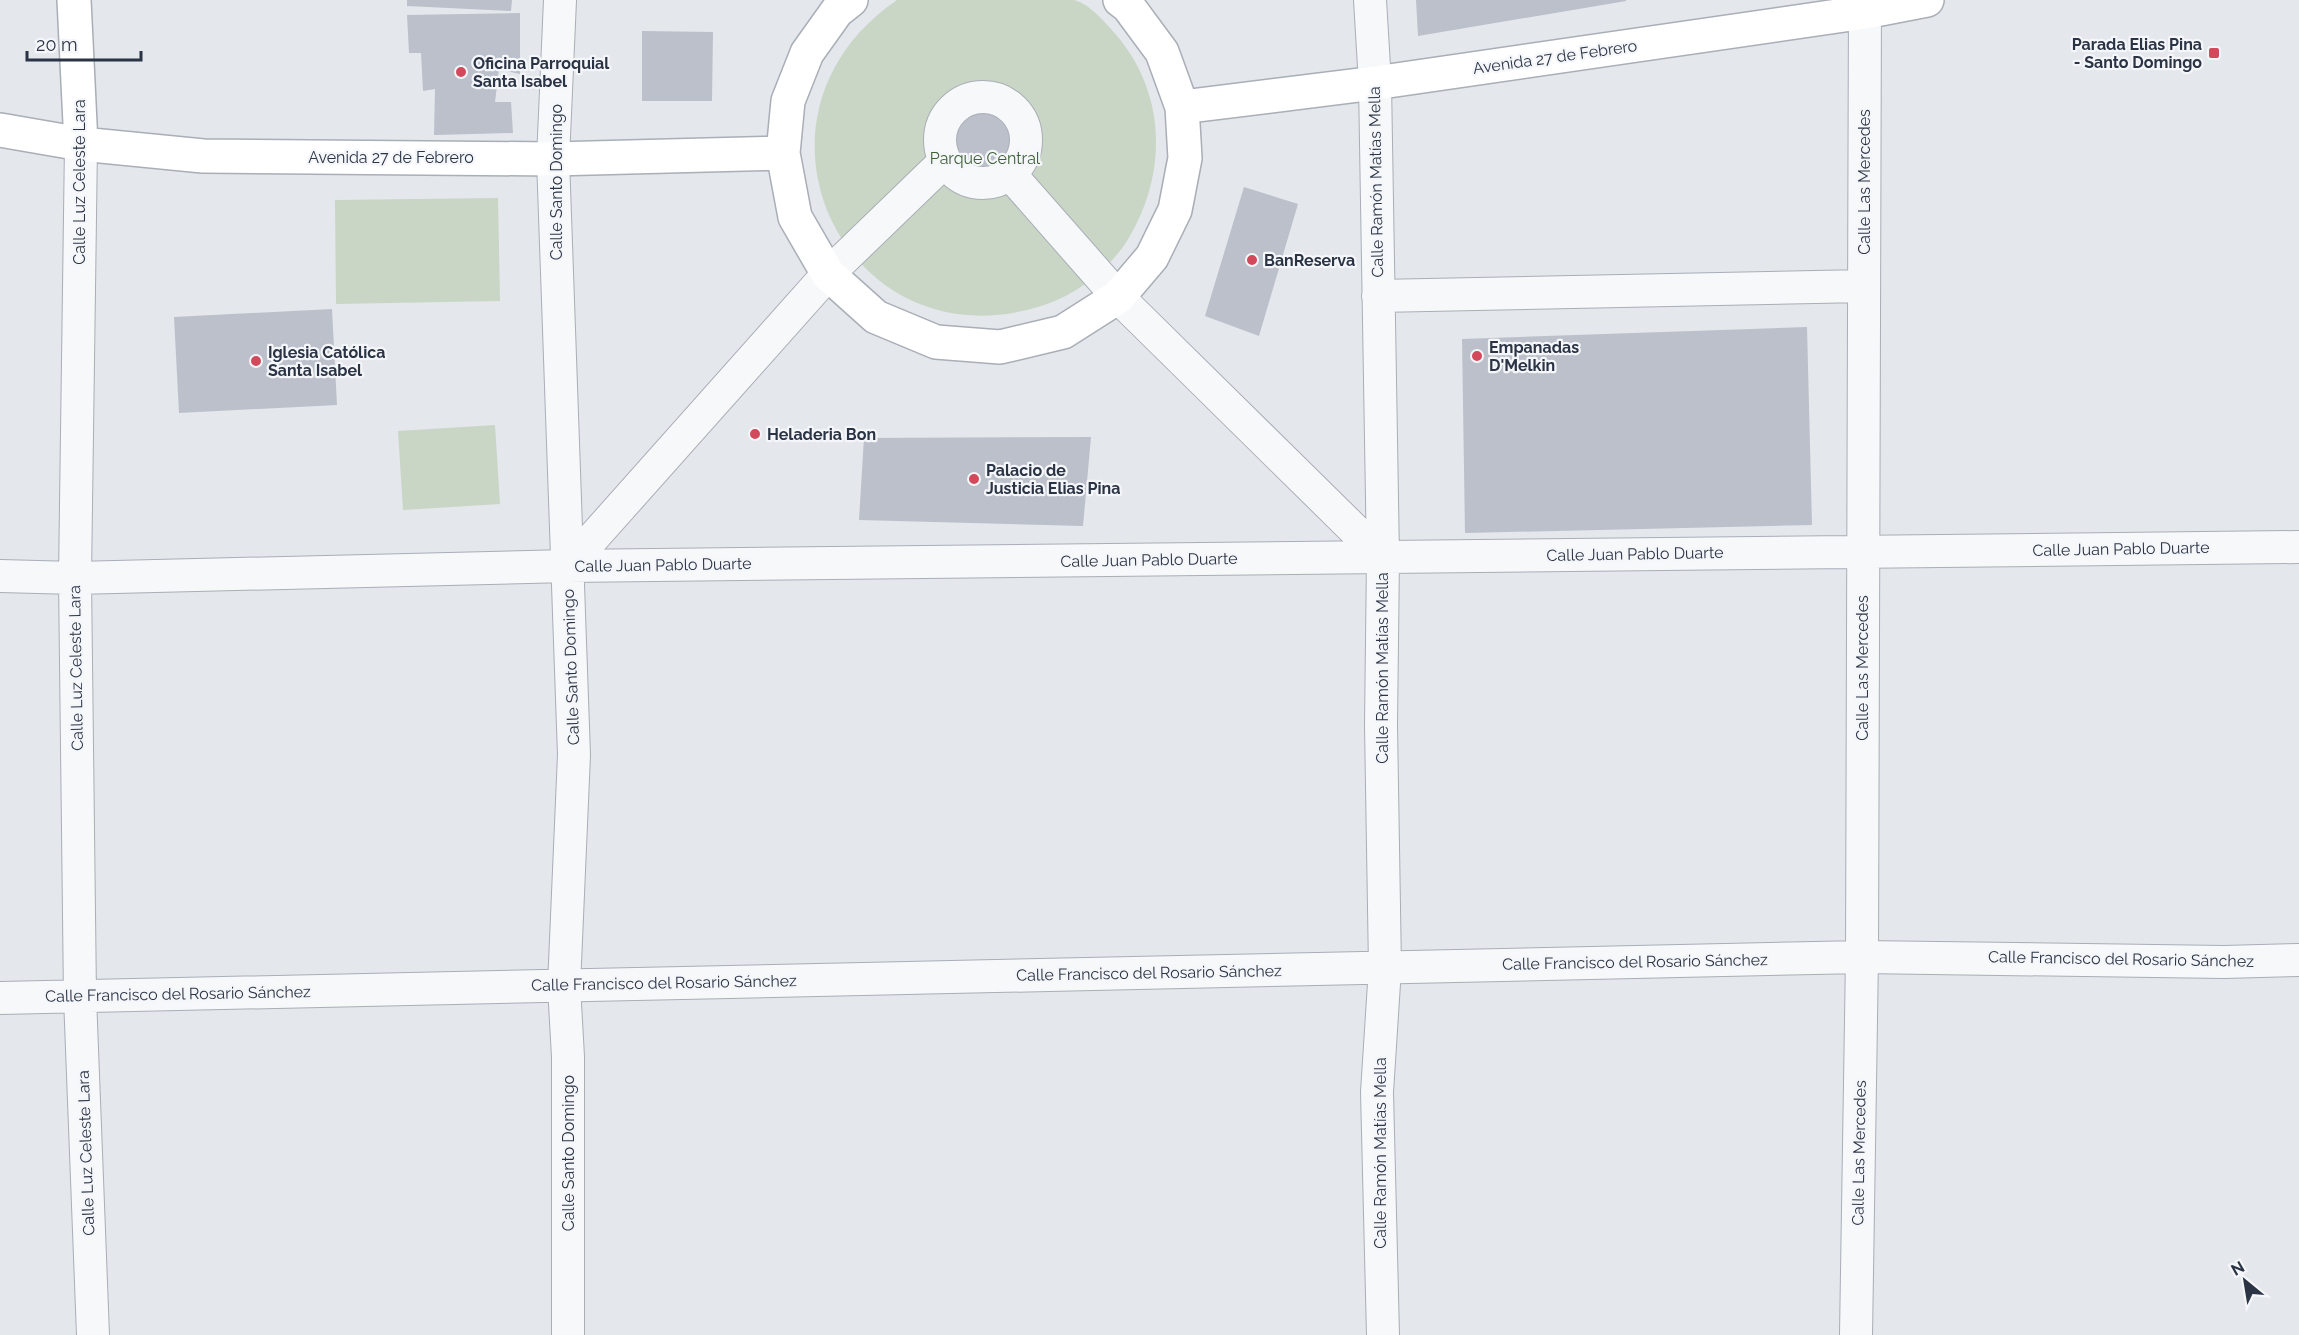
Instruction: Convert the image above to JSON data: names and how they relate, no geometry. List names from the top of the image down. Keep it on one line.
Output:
{"streets":{"street":["Avenida 27 de Febrero","Calle Luz Celeste Lara","Calle Santo Domingo","Calle Ramón Matías Mella","Calle Las Mercedes","Calle Juan Pablo Duarte","Calle Francisco del Rosario Sánchez"]},"crossings":[["Avenida 27 de Febrero","Calle Luz Celeste Lara"],["Avenida 27 de Febrero","Calle Santo Domingo"],["Avenida 27 de Febrero","Calle Ramón Matías Mella"],["Avenida 27 de Febrero","Calle Las Mercedes"],["Calle Luz Celeste Lara","Calle Juan Pablo Duarte"],["Calle Luz Celeste Lara","Calle Francisco del Rosario Sánchez"],["Calle Santo Domingo","Calle Juan Pablo Duarte"],["Calle Santo Domingo","Calle Francisco del Rosario Sánchez"],["Calle Ramón Matías Mella","Calle Juan Pablo Duarte"],["Calle Ramón Matías Mella","Calle Francisco del Rosario Sánchez"],["Calle Las Mercedes","Calle Juan Pablo Duarte"],["Calle Las Mercedes","Calle Francisco del Rosario Sánchez"]],"parks":["Parque Central"],"places":{"transit":["Parada Elias Pina - Santo Domingo"],"other":["Oficina Parroquial Santa Isabel","BanReserva","Empanadas D'Melkin","Iglesia Católica Santa Isabel","Heladeria Bon","Palacio de Justicia Elias Pina"]},"scale_bar":"20 m","north":"top left"}
